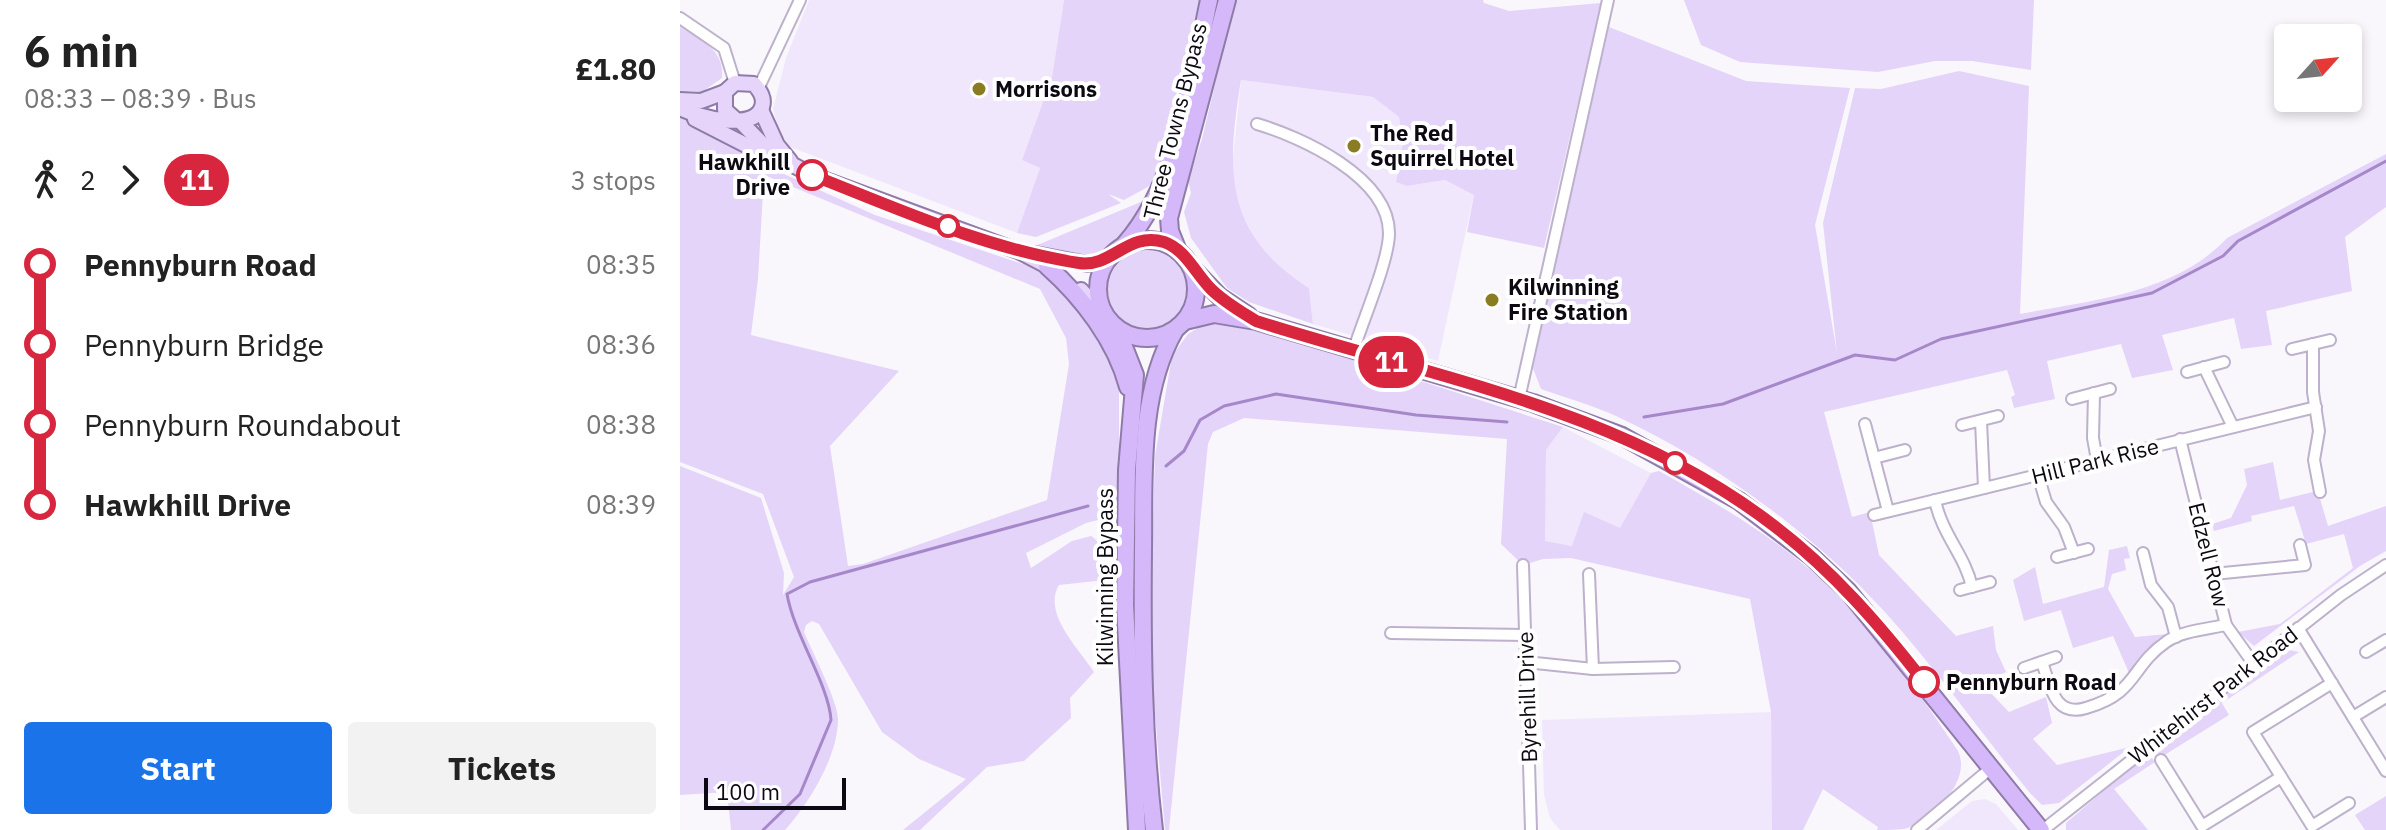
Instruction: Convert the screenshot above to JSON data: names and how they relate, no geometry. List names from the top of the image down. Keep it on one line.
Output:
{"streets":{"highway":["Three Towns Bypass","Kilwinning Bypass"],"street":["Hill Park Rise","Edzell Row","Whitehirst Park Road","Byrehill Drive"]},"crossings":[["Three Towns Bypass","Kilwinning Bypass"],["Hill Park Rise","Edzell Row"],["Edzell Row","Whitehirst Park Road"]],"places":["Morrisons","The Red Squirrel Hotel","Hawkhill Drive","Kilwinning Fire Station","Pennyburn Road"],"lines":["bus line 11"],"scale_bar":"100 m","north":"top right","page":{"heading":["6 min","08:33 – 08:39 · Bus","£1.80"],"on_map":"11","legs":["2","11","3 stops"],"list":[{"name":"Pennyburn Road","value":"08:35"},{"name":"Pennyburn Bridge","value":"08:36"},{"name":"Pennyburn Roundabout","value":"08:38"},{"name":"Hawkhill Drive","value":"08:39"}],"buttons":["Start","Tickets"],"scale":"100 m"}}
